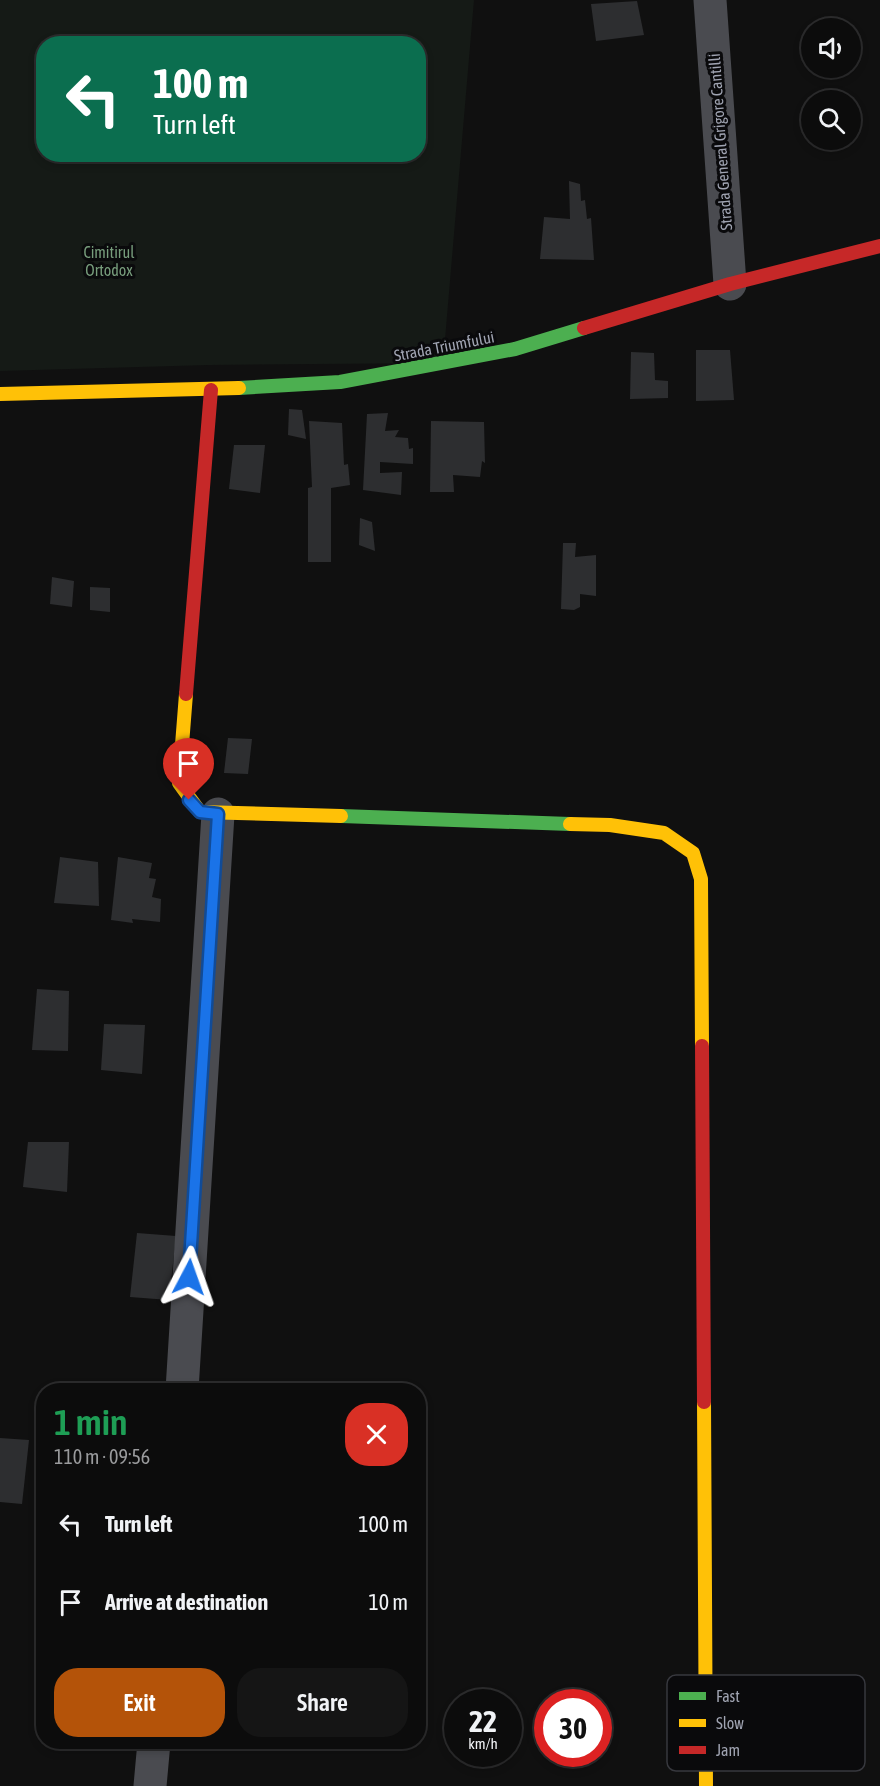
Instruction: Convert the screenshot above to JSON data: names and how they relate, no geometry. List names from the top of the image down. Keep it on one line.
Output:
{"streets":{"street":["Strada General Grigore Cantilli","Strada Triumfului"]},"crossings":[["Strada General Grigore Cantilli","Strada Triumfului"]],"parks":["Cimitirul Ortodox"],"legend":["Fast","Slow","Jam"],"page":{"turn":["100 m","Turn left"],"heading":["1 min","110 m · 09:56"],"list":[{"name":"Turn left","value":"100 m"},{"name":"Arrive at destination","value":"10 m"}],"buttons":["Exit","Share"],"speed":"22 km/h","limit":"30"}}
